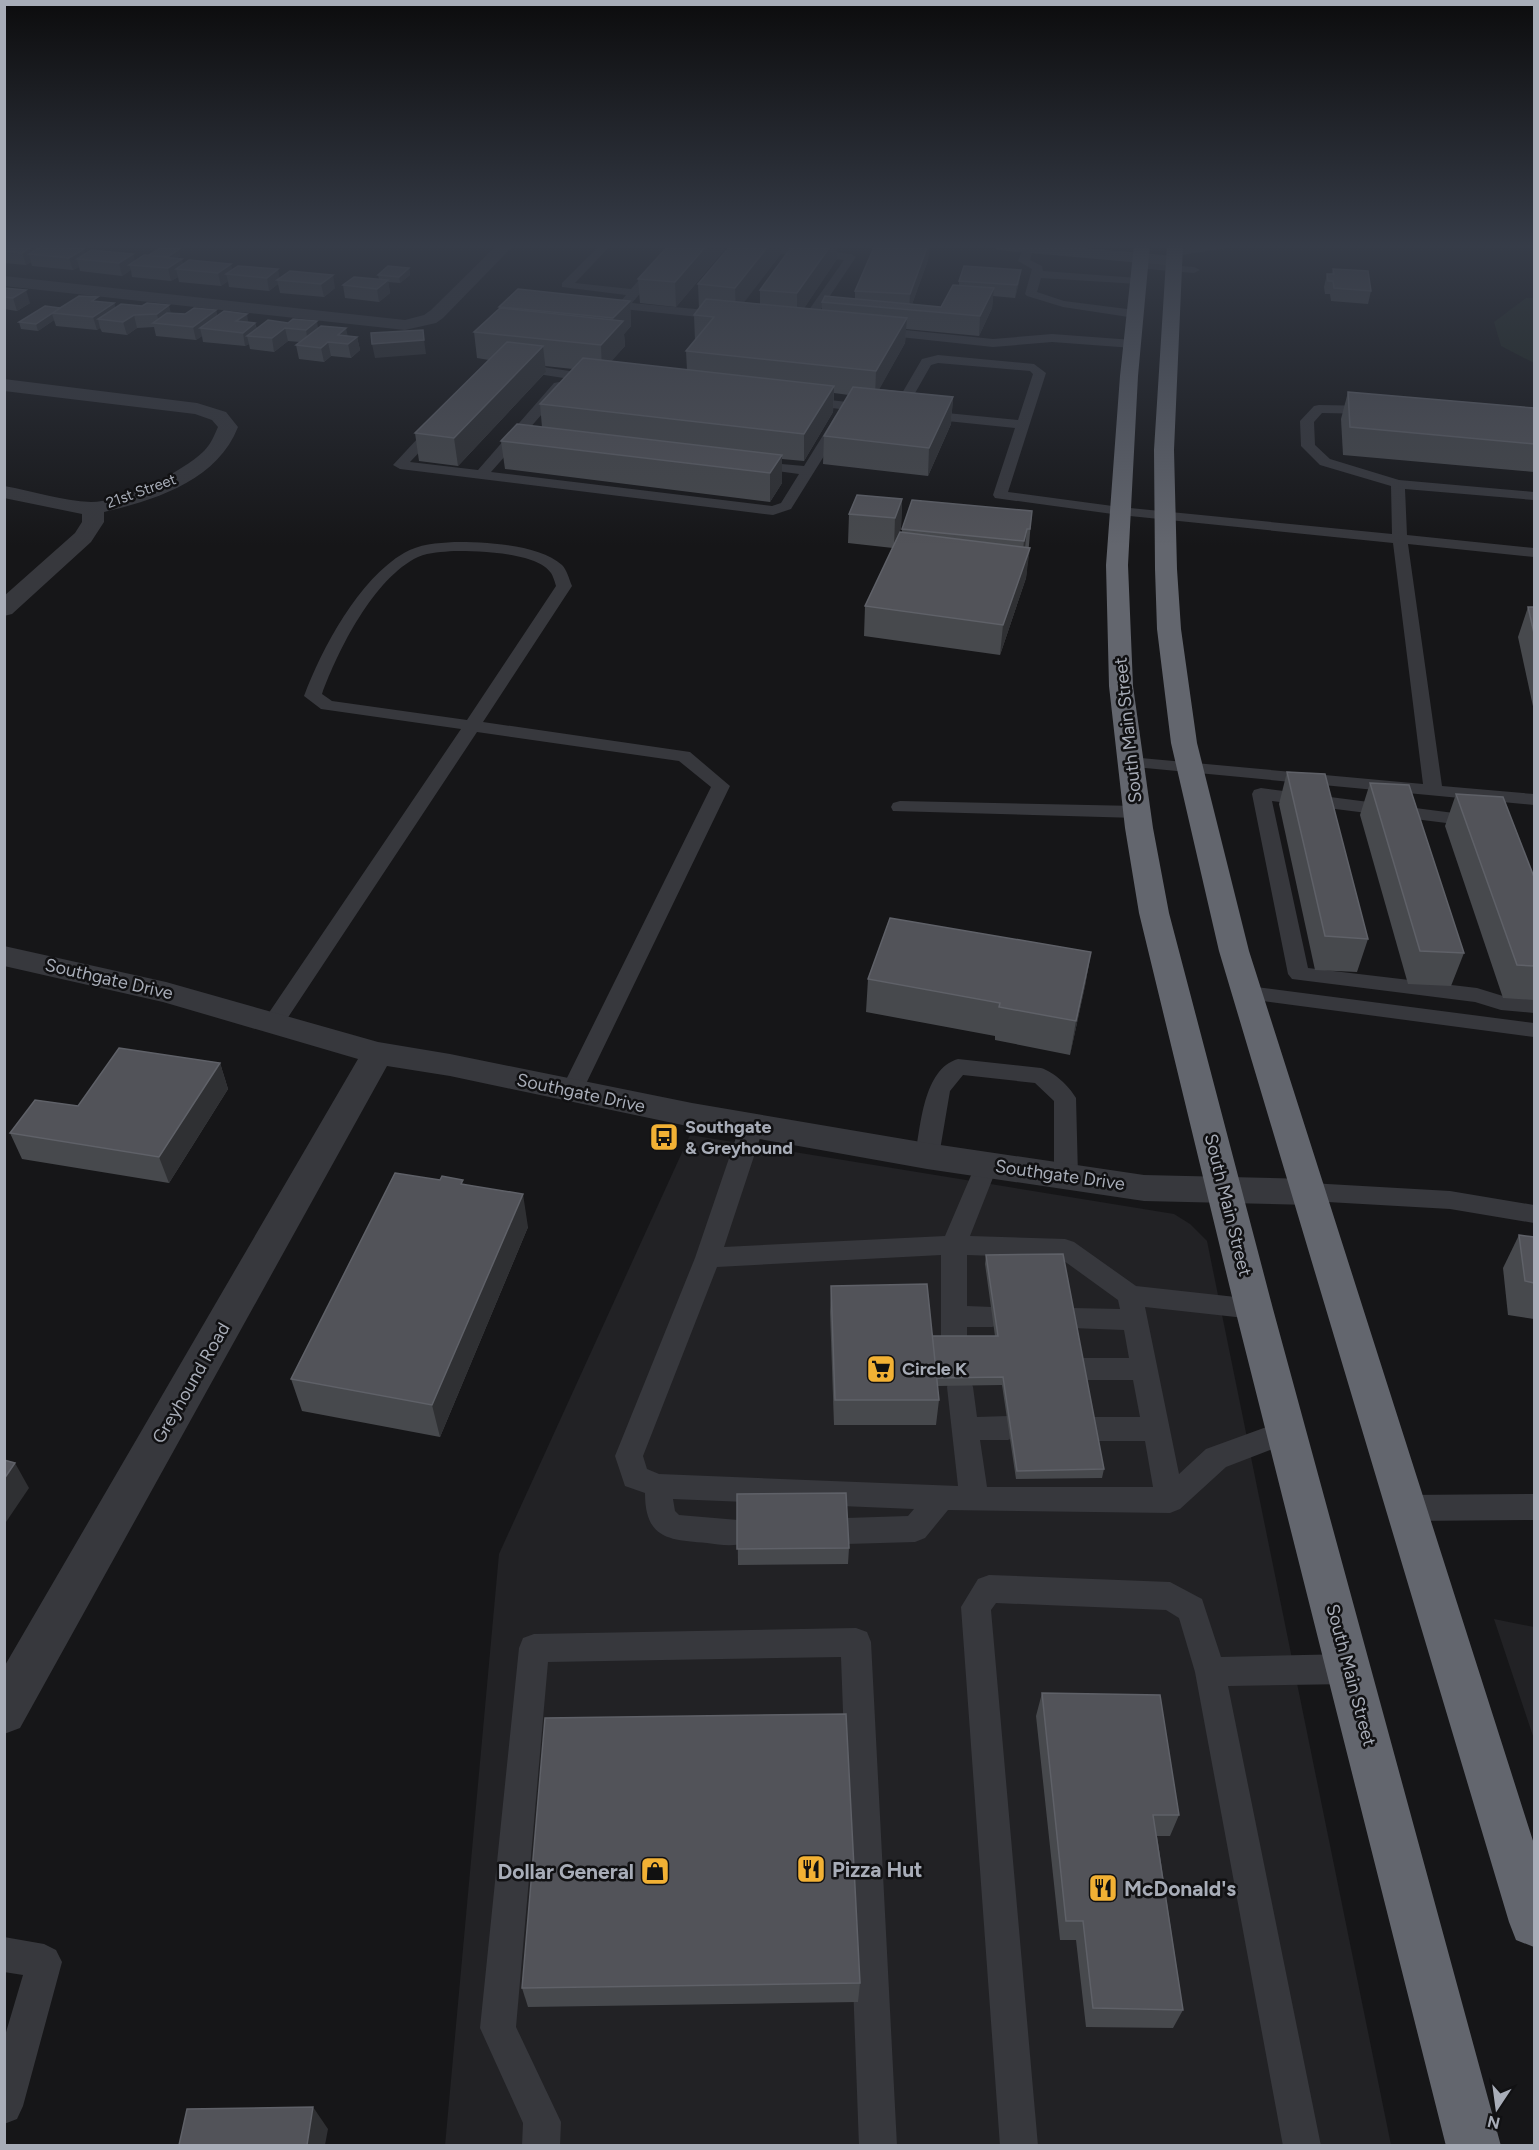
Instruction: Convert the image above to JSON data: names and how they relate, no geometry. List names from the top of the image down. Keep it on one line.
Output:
{"streets":{"highway":["South Main Street"],"street":["21st Street","Southgate Drive","Greyhound Road"]},"crossings":[["South Main Street","Southgate Drive"],["Southgate Drive","Greyhound Road"]],"places":{"bus stop":["Southgate & Greyhound"],"supermarket":["Circle K"],"restaurant":["Pizza Hut","McDonald's"],"shop":["Dollar General"]},"north":"bottom"}
